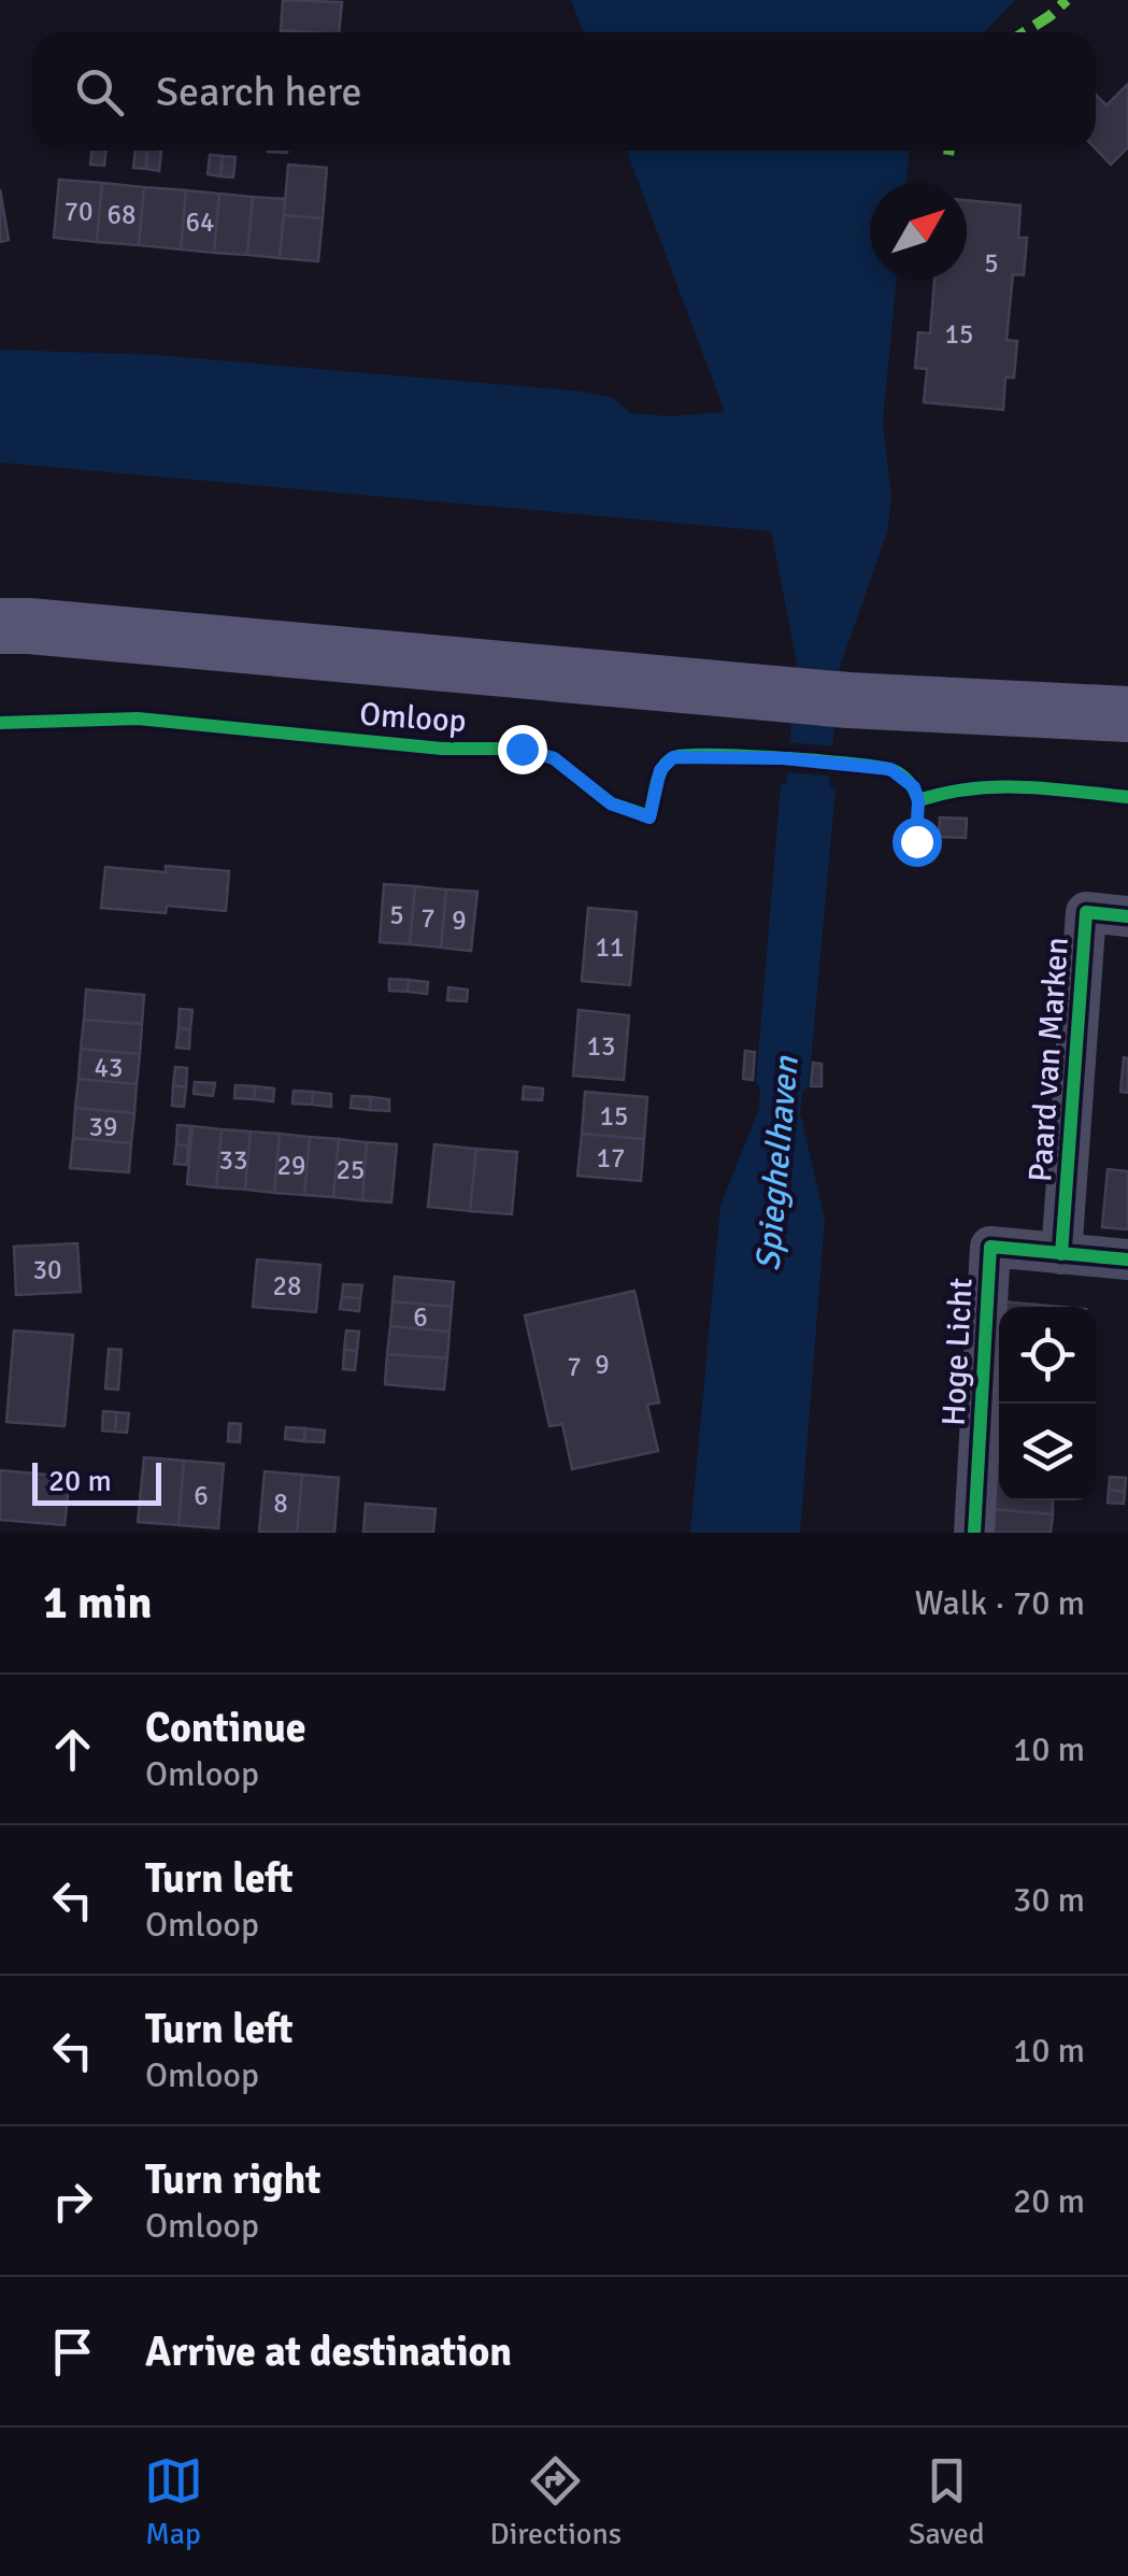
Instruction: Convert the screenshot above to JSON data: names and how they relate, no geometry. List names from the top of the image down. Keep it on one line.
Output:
{"streets":{"main road":["Omloop"],"street":["Paard van Marken","Hoge Licht"]},"crossings":[["Paard van Marken","Hoge Licht"]],"water":["Spieghelhaven"],"house_numbers":["70","68","64","5","15","5","7","9","11","13","43","15","39","17","33","29","25","30","28","6","9","7","6","8"],"scale_bar":"20 m","north":"top right","page":{"search":"Search here","scale":"20 m","heading":["1 min","Walk · 70 m"],"list":[["Continue","Omloop","10 m"],["Turn left","Omloop","30 m"],["Turn left","Omloop","10 m"],["Turn right","Omloop","20 m"],"Arrive at destination"],"nav":["Map","Directions","Saved"]}}
